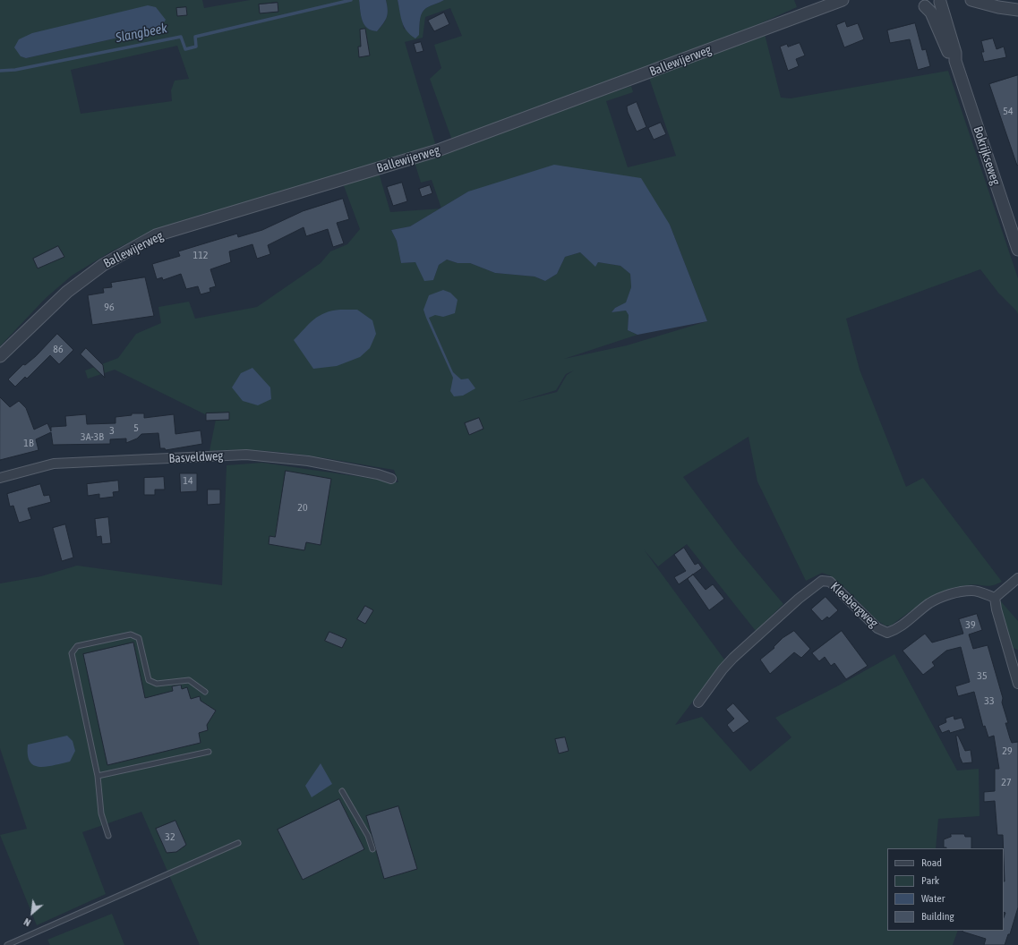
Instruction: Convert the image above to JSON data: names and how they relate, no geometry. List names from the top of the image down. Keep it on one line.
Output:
{"streets":{"street":["Ballewijerweg","Bokrijkseweg","Basveldweg","Kleebergweg"]},"water":["Slangbeek"],"house_numbers":["54","112","96","86","5","3","3A-3B","1B","14","20","39","35","33","29","27","32"],"legend":["Road","Park","Water","Building"],"north":"bottom left"}
